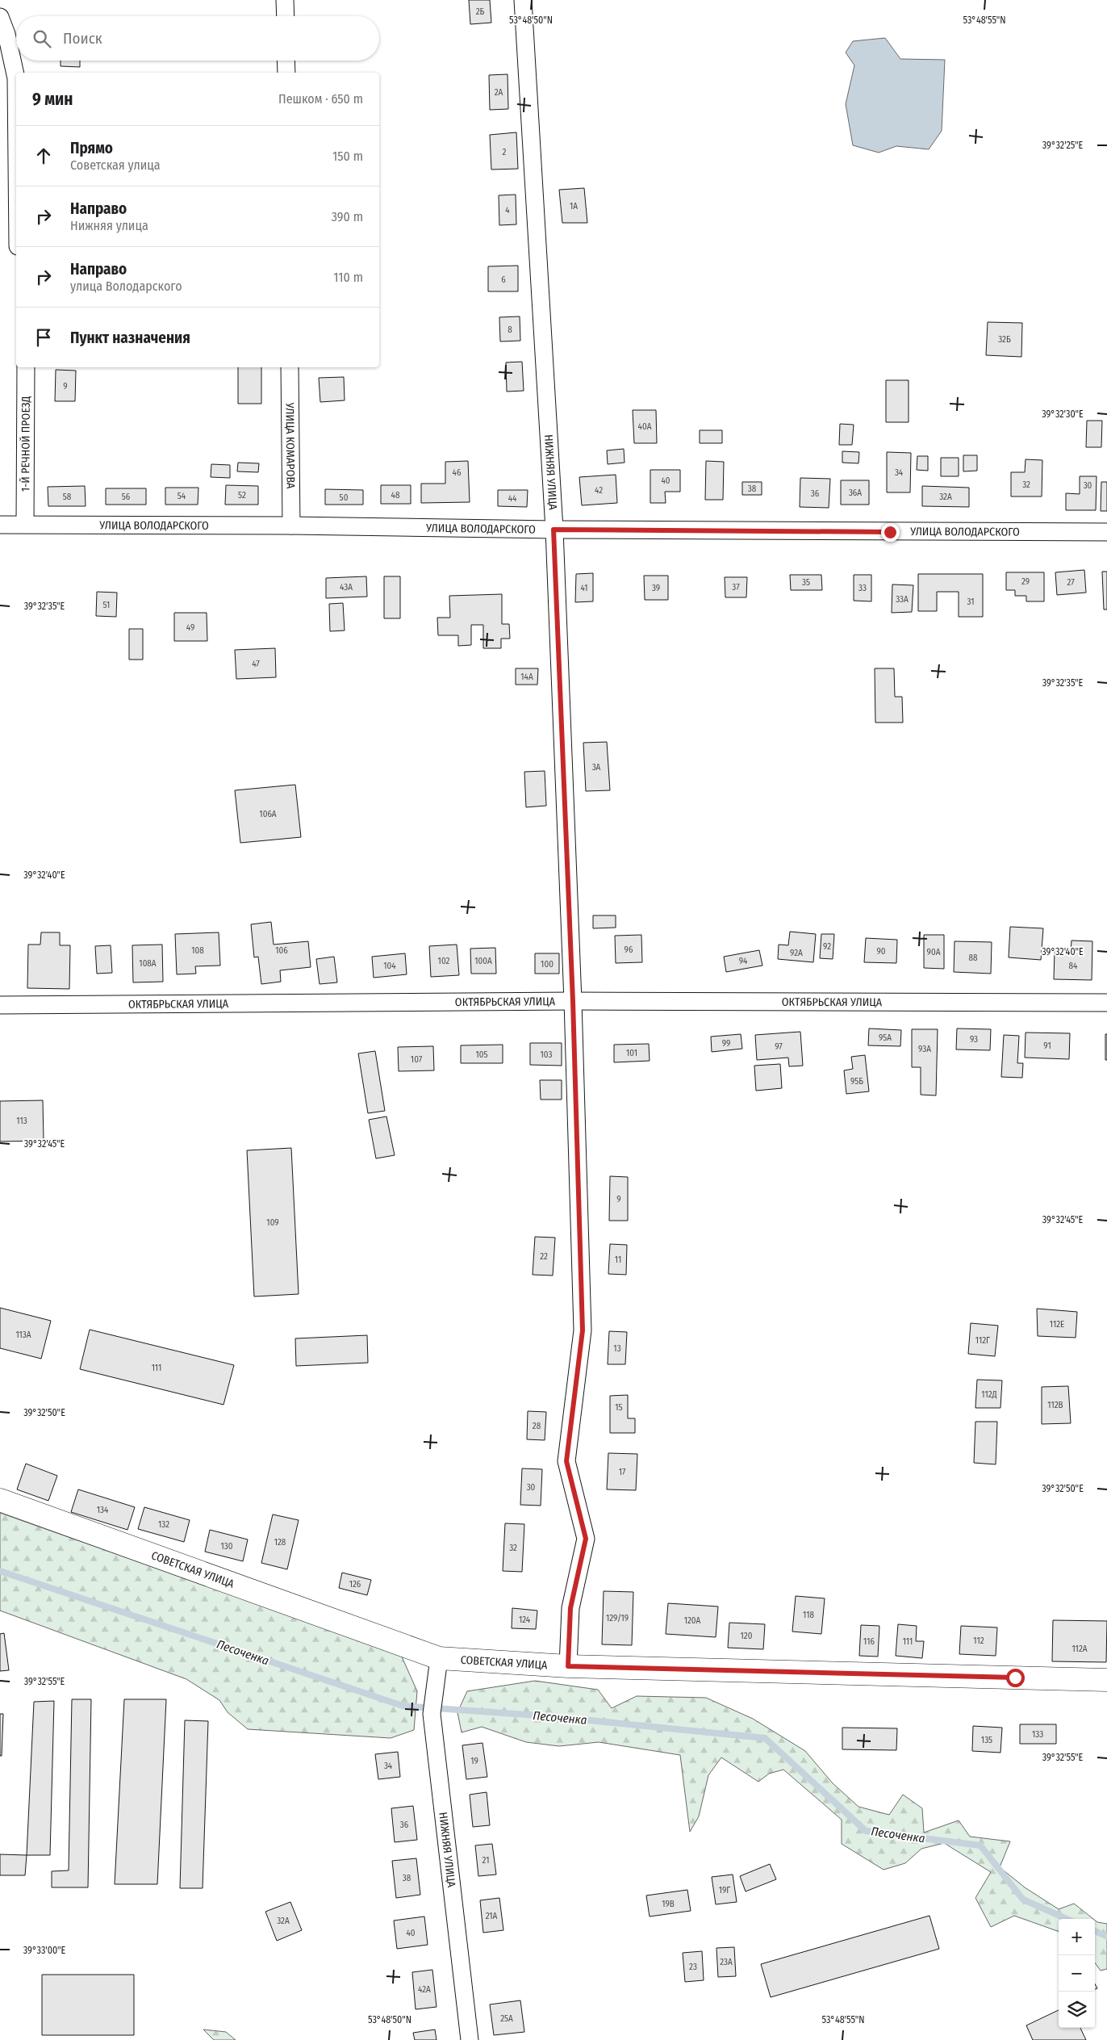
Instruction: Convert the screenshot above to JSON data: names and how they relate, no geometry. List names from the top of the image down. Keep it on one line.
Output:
{"streets":{"street":["1-Й РЕЧНОЙ ПРОЕЗД","УЛИЦА КОМАРОВА","НИЖНЯЯ УЛИЦА","УЛИЦА ВОЛОДАРСКОГО","ОКТЯБРЬСКАЯ УЛИЦА","СОВЕТСКАЯ УЛИЦА"]},"crossings":[["1-Й РЕЧНОЙ ПРОЕЗД","УЛИЦА ВОЛОДАРСКОГО"],["УЛИЦА КОМАРОВА","УЛИЦА ВОЛОДАРСКОГО"],["НИЖНЯЯ УЛИЦА","УЛИЦА ВОЛОДАРСКОГО"],["НИЖНЯЯ УЛИЦА","ОКТЯБРЬСКАЯ УЛИЦА"],["НИЖНЯЯ УЛИЦА","СОВЕТСКАЯ УЛИЦА"]],"water":["Песоченка"],"house_numbers":["2Б","2А","2","1А","4","6","8","32Б","9","40А","46","34","40","32","30","38","42","36А","36","52","48","54","58","56","32А","50","44","29","35","27","43А","37","41","39","33","33А","31","51","49","47","14А","3А","106А","92","96","108","106","90","90А","92А","88","102","100А","94","108А","100","104","84","95А","93","99","91","97","93А","101","105","103","107","95Б","113","9","109","22","11","112Е","113А","112Г","13","111","112Д","112В","15","28","17","30","134","132","128","130","32","126","118","129/19","124","120А","120","112","116","111","112А","133","135","19","34","36","21","38","19Г","19В","21А","32А","40","23А","23","42А","25А"],"page":{"search":"Поиск","heading":["9 мин","Пешком · 650 m"],"list":[["Прямо","Советская улица","150 m"],["Направо","Нижняя улица","390 m"],["Направо","улица Володарского","110 m"],"Пункт назначения"],"map_buttons":["+","−"]},"coordinates":["53°48'50\"N","53°48'55\"N","39°32'25\"E","39°32'30\"E","39°32'35\"E","39°32'40\"E","39°32'45\"E","39°32'50\"E","39°32'55\"E","39°33'00\"E"]}
